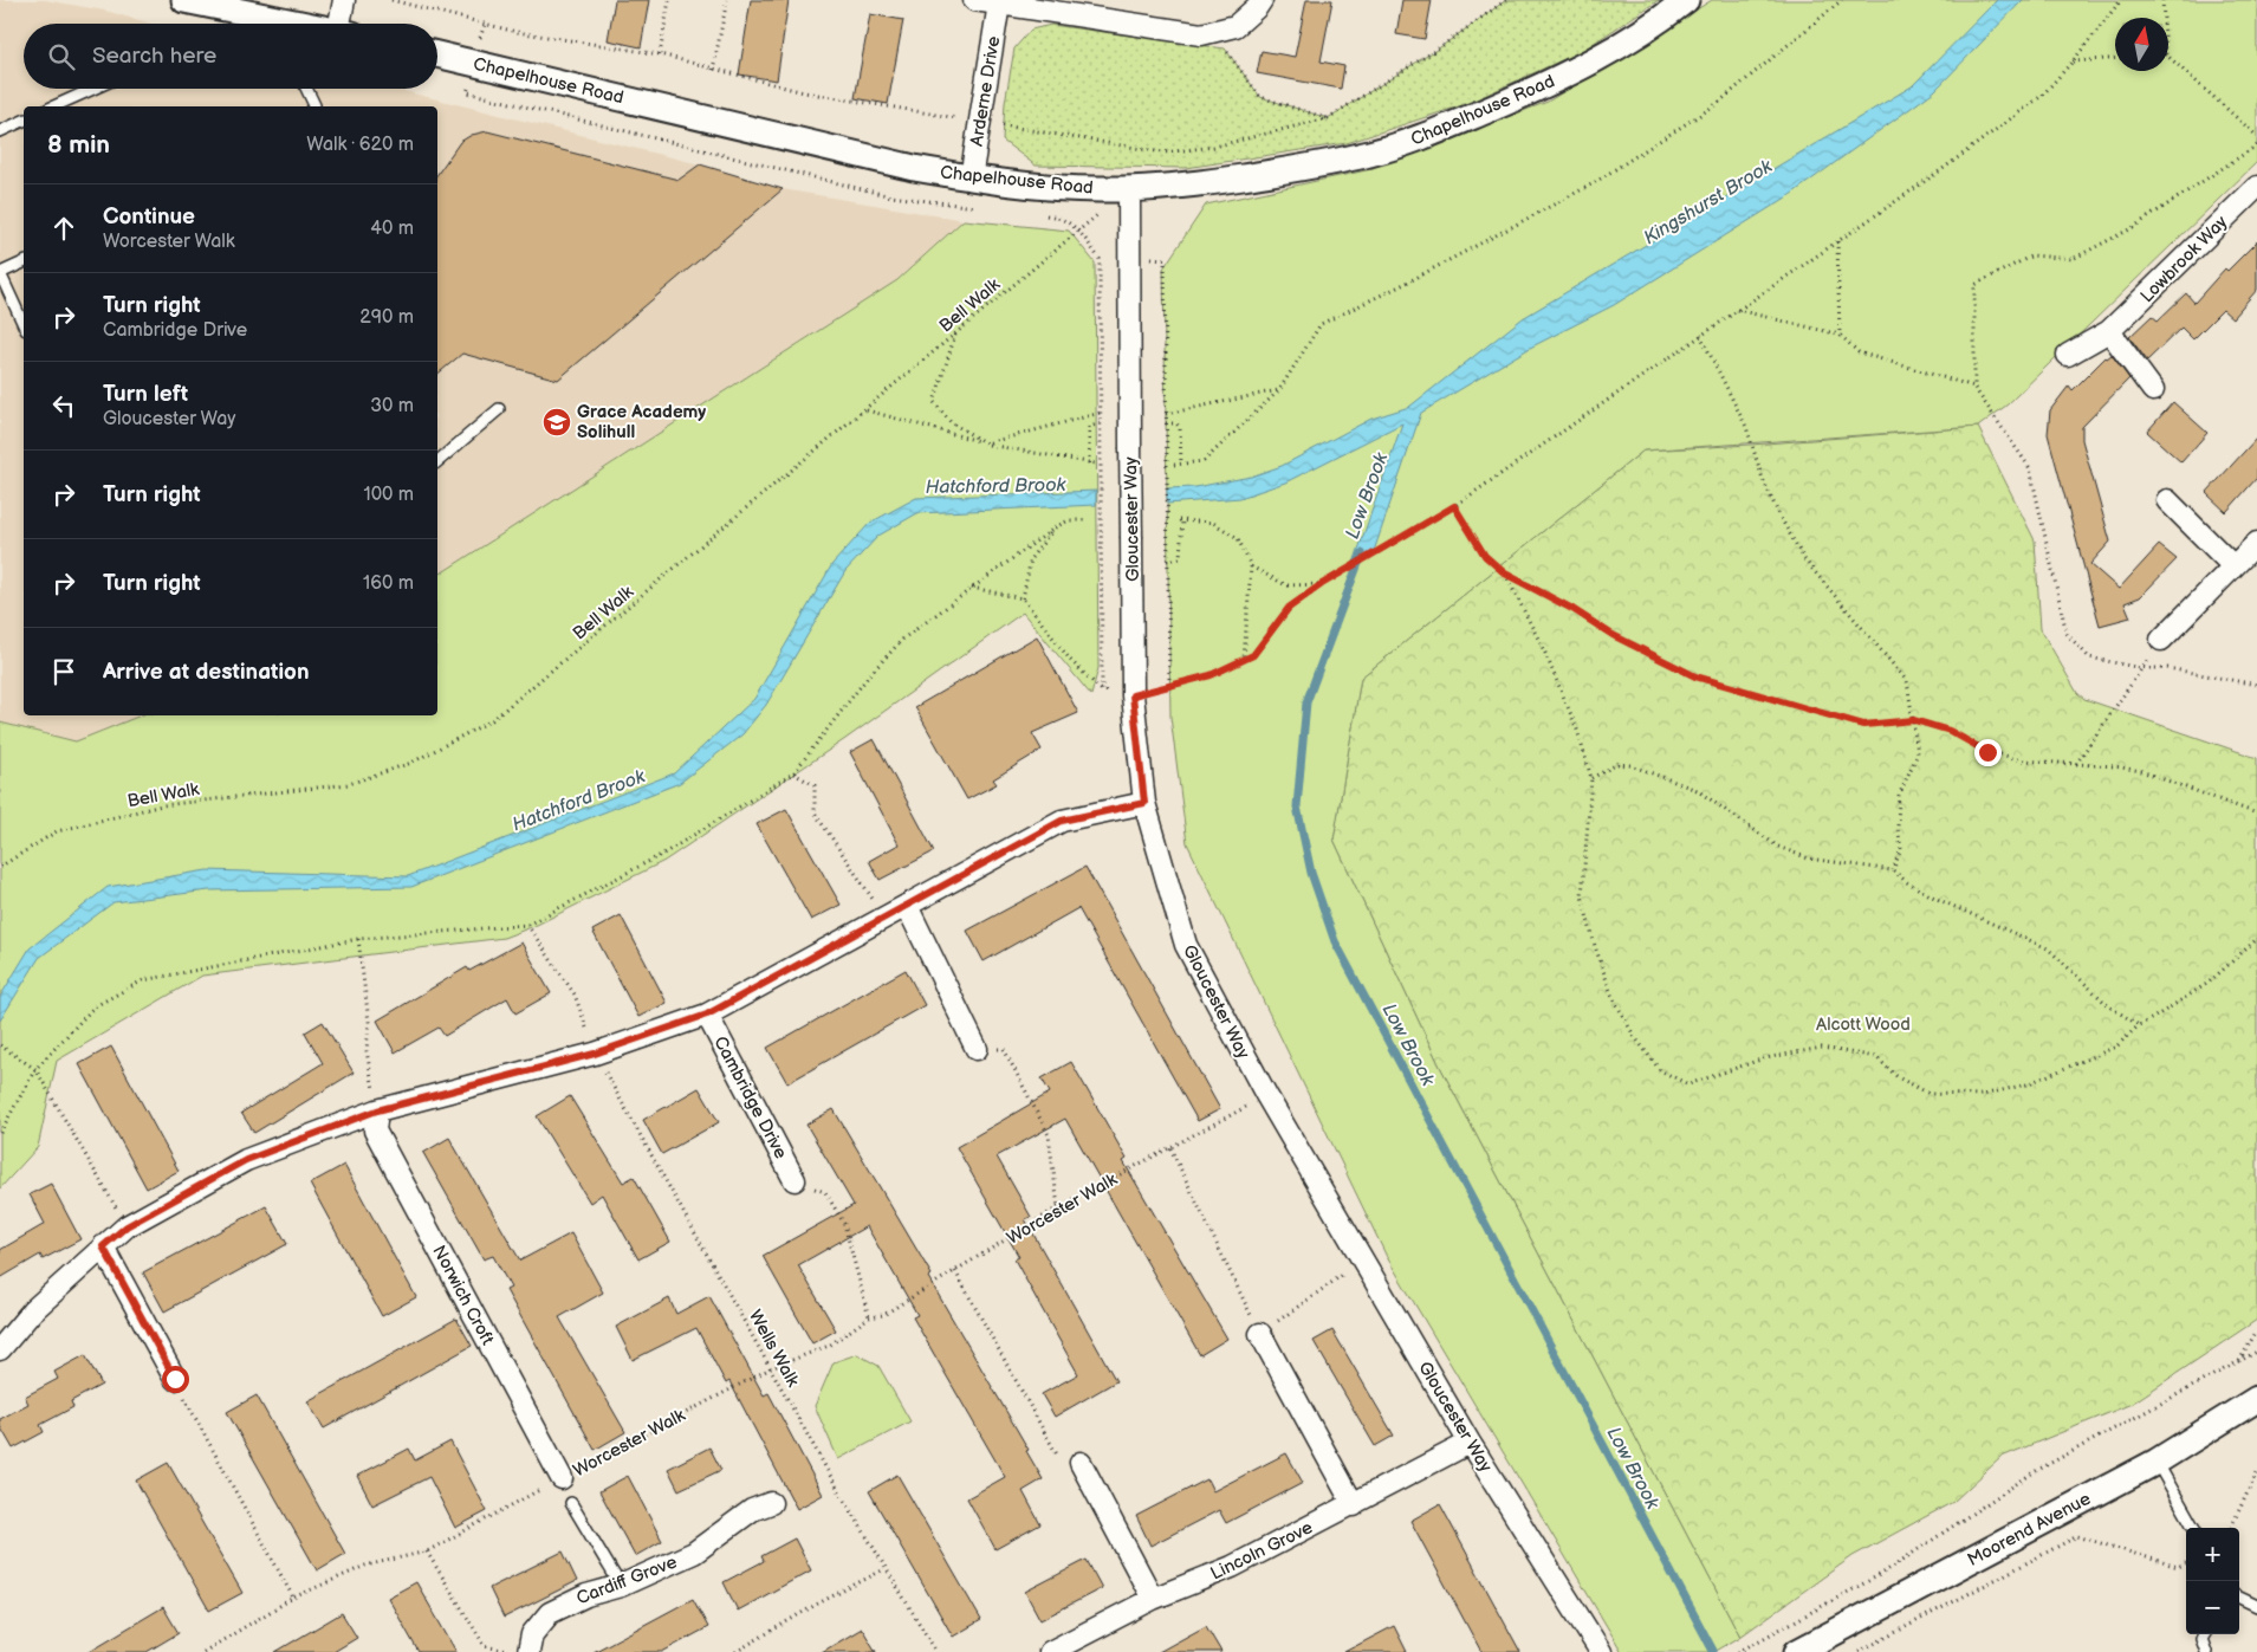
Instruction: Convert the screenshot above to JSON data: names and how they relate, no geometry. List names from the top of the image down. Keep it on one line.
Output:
{"streets":{"street":["Chapelhouse Road","Arderne Drive","Lowbrook Way","Gloucester Way","Cambridge Drive","Norwich Croft","Moorend Avenue","Lincoln Grove","Cardiff Grove"],"path":["Bell Walk","Worcester Walk","Wells Walk"]},"crossings":[["Chapelhouse Road","Arderne Drive"],["Chapelhouse Road","Bell Walk"],["Chapelhouse Road","Gloucester Way"],["Bell Walk","Gloucester Way"],["Gloucester Way","Cambridge Drive"],["Gloucester Way","Worcester Walk"],["Gloucester Way","Lincoln Grove"],["Cambridge Drive","Norwich Croft"],["Cambridge Drive","Wells Walk"],["Worcester Walk","Norwich Croft"],["Worcester Walk","Wells Walk"]],"water":["Kingshurst Brook","Hatchford Brook","Low Brook"],"parks":["Alcott Wood"],"places":{"school or university":["Grace Academy Solihull"]},"north":"top","page":{"search":"Search here","heading":["8 min","Walk · 620 m"],"list":[["Continue","Worcester Walk","40 m"],["Turn right","Cambridge Drive","290 m"],["Turn left","Gloucester Way","30 m"],["Turn right","100 m"],["Turn right","160 m"],"Arrive at destination"],"map_buttons":["+","−"]}}
